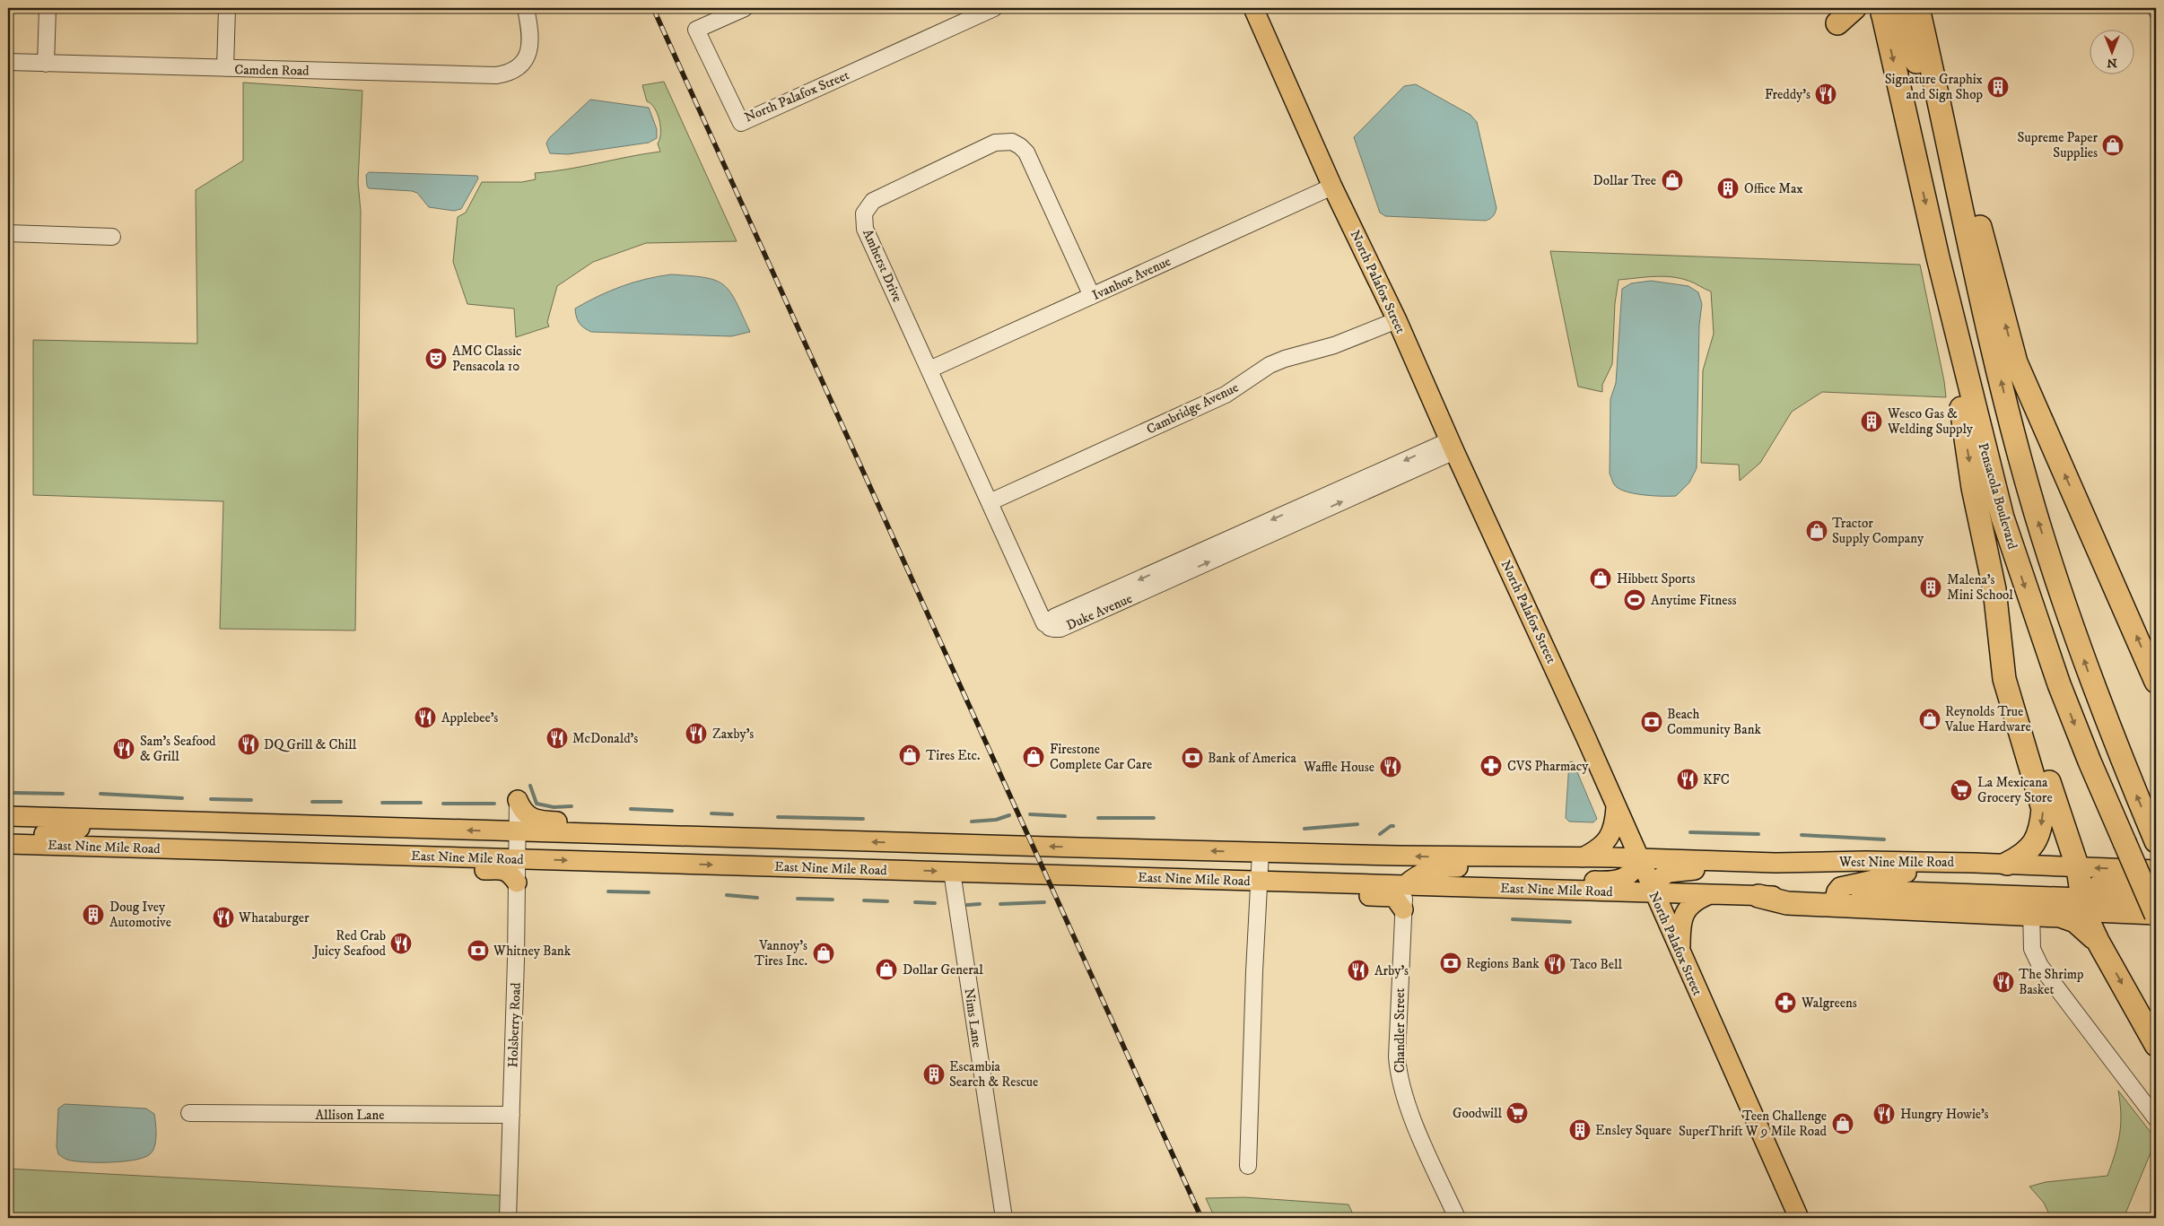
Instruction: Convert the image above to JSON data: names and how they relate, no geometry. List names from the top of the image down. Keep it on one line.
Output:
{"streets":{"highway":["Pensacola Boulevard"],"main road":["North Palafox Street","East Nine Mile Road","West Nine Mile Road"],"street":["Camden Road","Amherst Drive","Ivanhoe Avenue","Cambridge Avenue","Duke Avenue","Nims Lane","Holsberry Road","Chandler Street","Allison Lane"]},"crossings":[["North Palafox Street","Ivanhoe Avenue"],["North Palafox Street","Cambridge Avenue"],["North Palafox Street","Duke Avenue"],["North Palafox Street","East Nine Mile Road"],["North Palafox Street","West Nine Mile Road"],["Amherst Drive","Ivanhoe Avenue"],["Amherst Drive","Cambridge Avenue"],["Amherst Drive","Duke Avenue"],["East Nine Mile Road","West Nine Mile Road"],["East Nine Mile Road","Nims Lane"],["East Nine Mile Road","Holsberry Road"],["East Nine Mile Road","Chandler Street"],["Holsberry Road","Allison Lane"]],"places":{"building":["Signature Graphix and Sign Shop","Office Max","Wesco Gas & Welding Supply","Malena's Mini School","Doug Ivey Automotive","Escambia Search & Rescue","Ensley Square"],"restaurant":["Freddy's","Applebee's","Zaxby's","McDonald's","DQ Grill & Chill","Sam's Seafood & Grill","Waffle House","KFC","Whataburger","Red Crab Juicy Seafood","Taco Bell","Arby's","The Shrimp Basket","Hungry Howie's"],"shop":["Supreme Paper Supplies","Dollar Tree","Tractor Supply Company","Hibbett Sports","Reynolds True Value Hardware","Tires Etc.","Firestone Complete Car Care","Vannoy's Tires Inc.","Dollar General","Teen Challenge SuperThrift W 9 Mile Road"],"theatre":["AMC Classic Pensacola 10"],"sports":["Anytime Fitness"],"bank":["Beach Community Bank","Bank of America","Whitney Bank","Regions Bank"],"pharmacy":["CVS Pharmacy","Walgreens"],"supermarket":["La Mexicana Grocery Store","Goodwill"]},"north":"bottom"}
